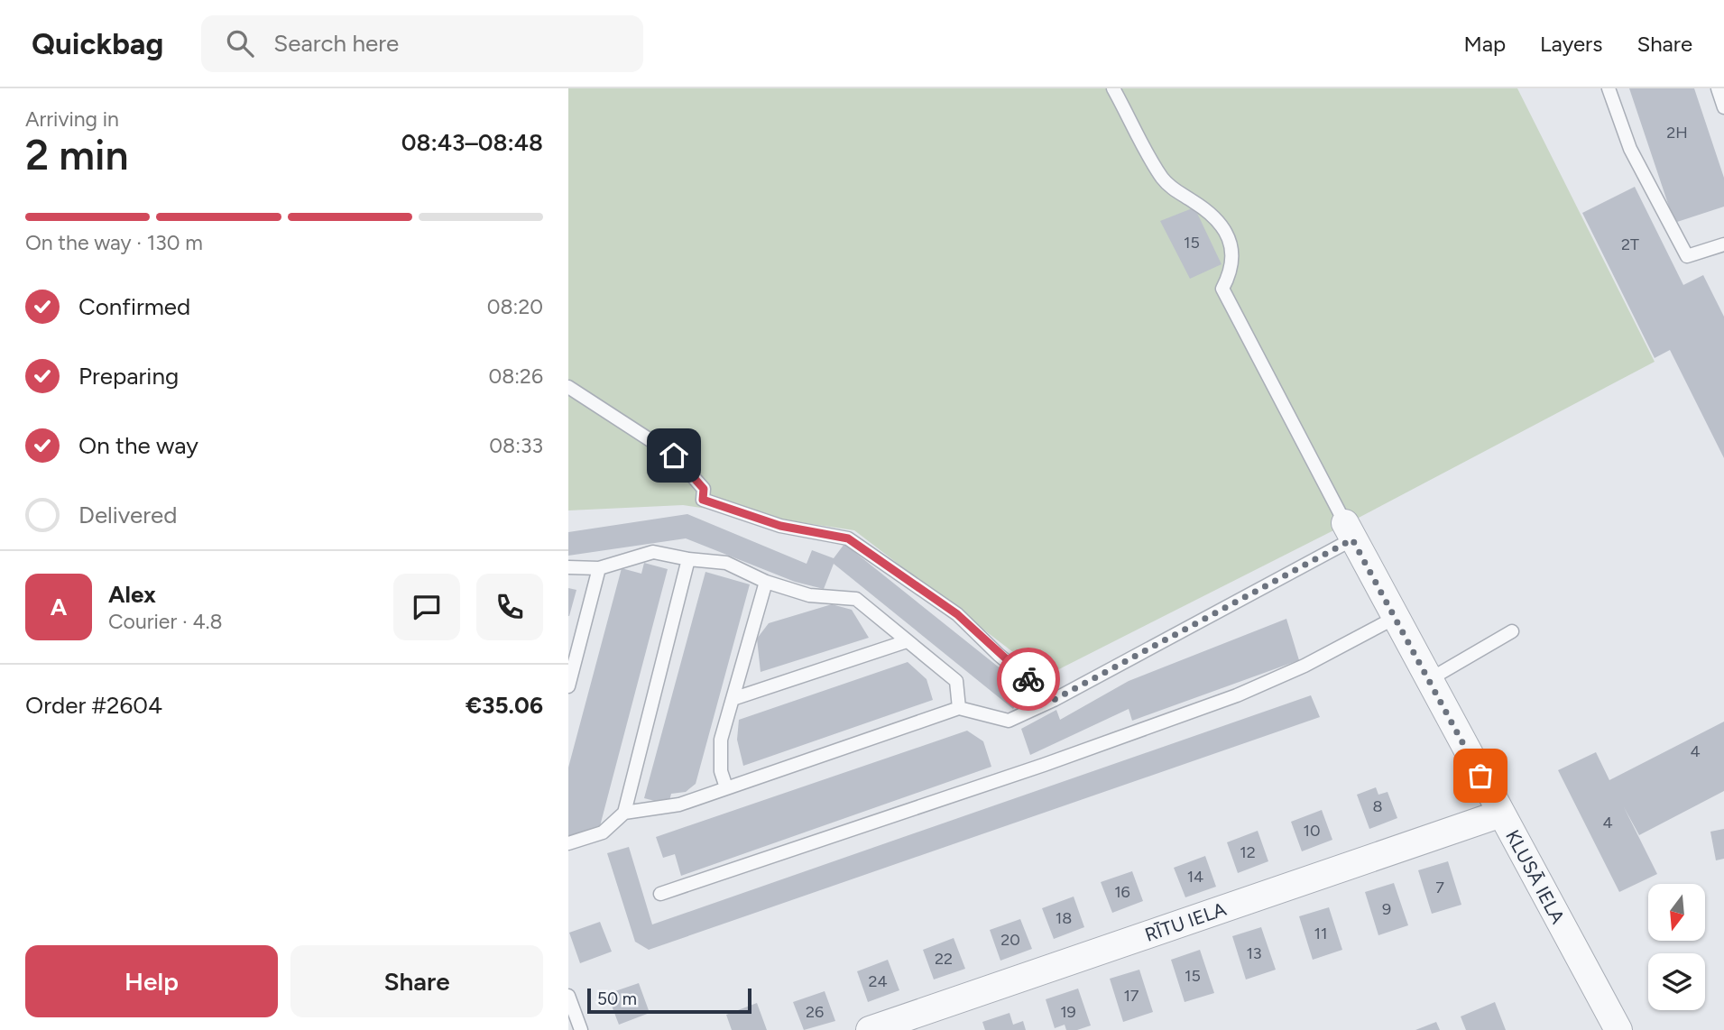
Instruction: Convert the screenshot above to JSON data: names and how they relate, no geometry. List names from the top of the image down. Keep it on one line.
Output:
{"streets":{"street":["KLUSĀ IELA","RĪTU IELA"]},"crossings":[["KLUSĀ IELA","RĪTU IELA"]],"house_numbers":["2H","15","2T","4","8","4","10","12","14","7","16","9","18","11","20","13","22","15","24","17","26","19"],"scale_bar":"50 m","north":"bottom","page":{"header":"Quickbag","search":"Search here","nav":["Map","Layers","Share"],"heading":["2 min","Arriving in","08:43–08:48"],"panel":["Alex","Courier · 4.8","Order #2604","€35.06"],"bar":"On the way · 130 m","list":[["Confirmed","08:20"],["Preparing","08:26"],["On the way","08:33"],"Delivered"],"round":"A","buttons":["Help","Share"],"scale":"50 m"}}
